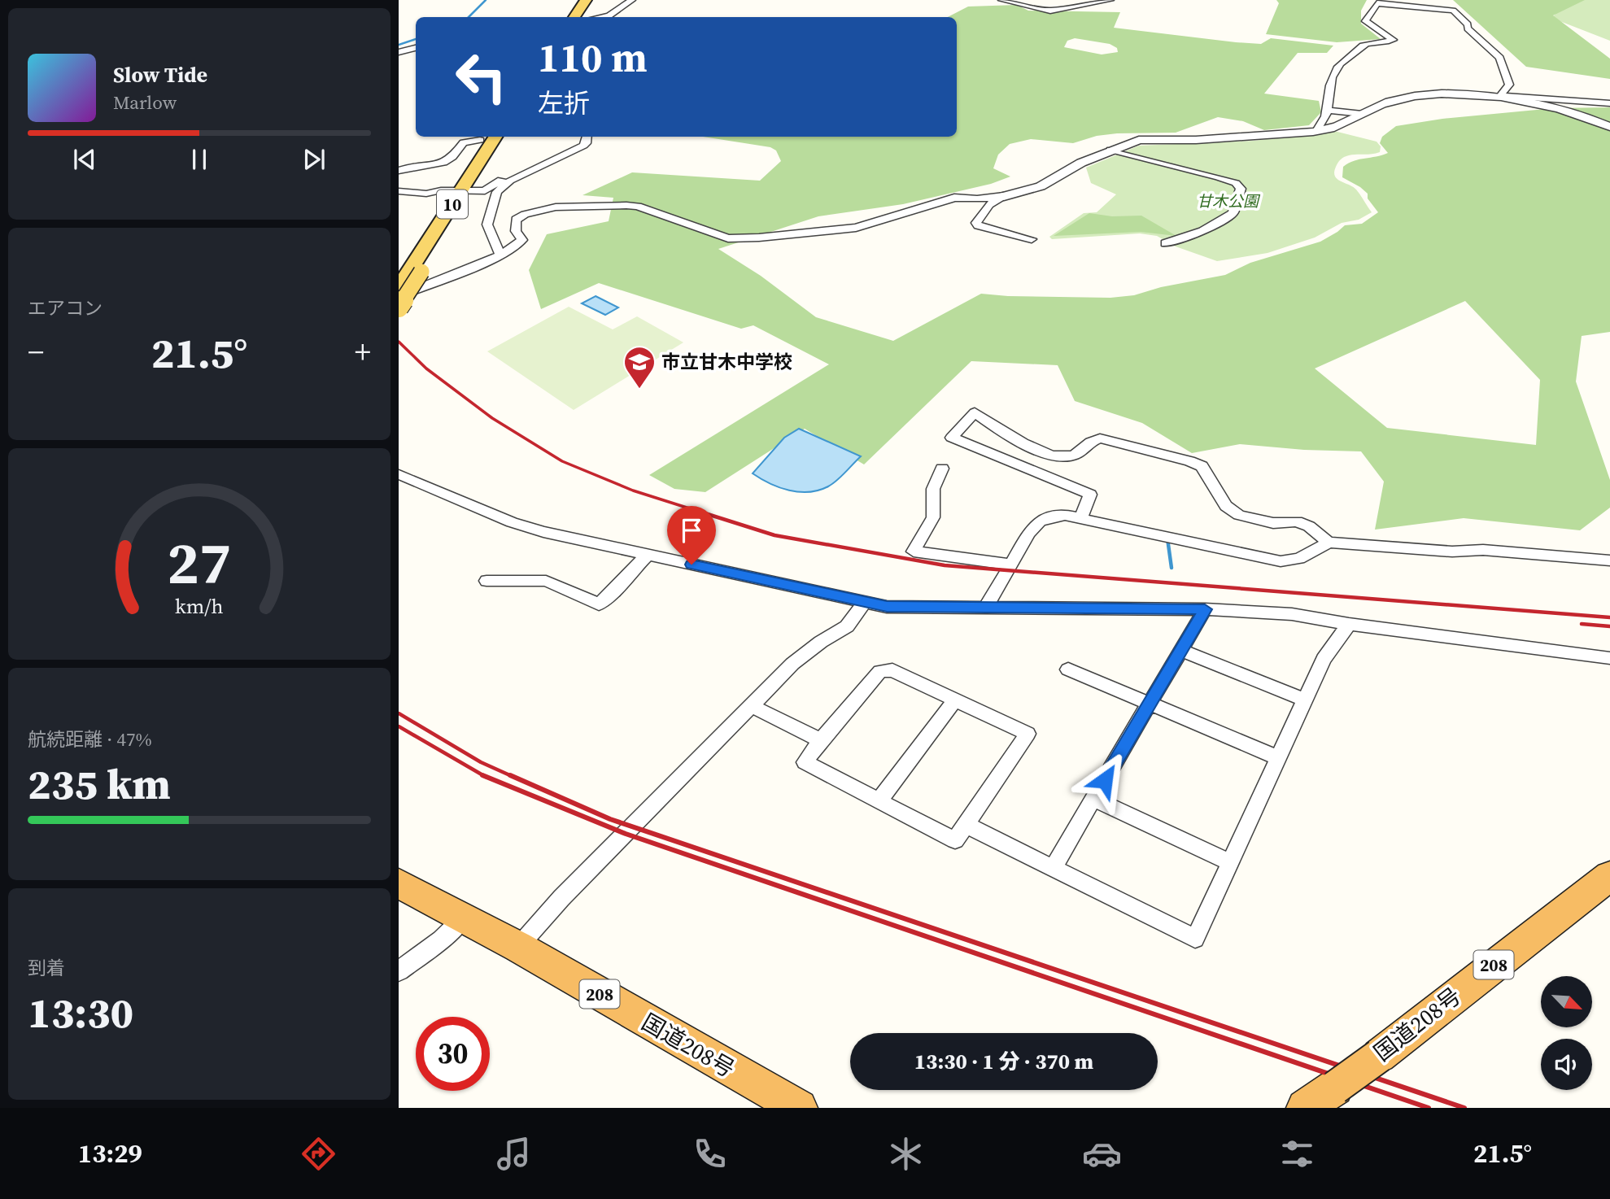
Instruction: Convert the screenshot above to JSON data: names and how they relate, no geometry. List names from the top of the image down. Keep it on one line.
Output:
{"streets":{"highway":["208","国道208号"],"main road":["10"]},"parks":["甘木公園"],"places":{"school or university":["市立甘木中学校"]},"north":"bottom right","page":{"turn":["110 m","左折"],"song":["Slow Tide","Marlow"],"tile":["エアコン",["航続距離 · 47%","235 km"],["到着","13:30"]],"heat":["−","21.5°","+"],"limit":"30","trip":"13:30 · 1 分 · 370 m","tabs":["13:29","21.5°"],"gauge":["27","km/h"]}}
